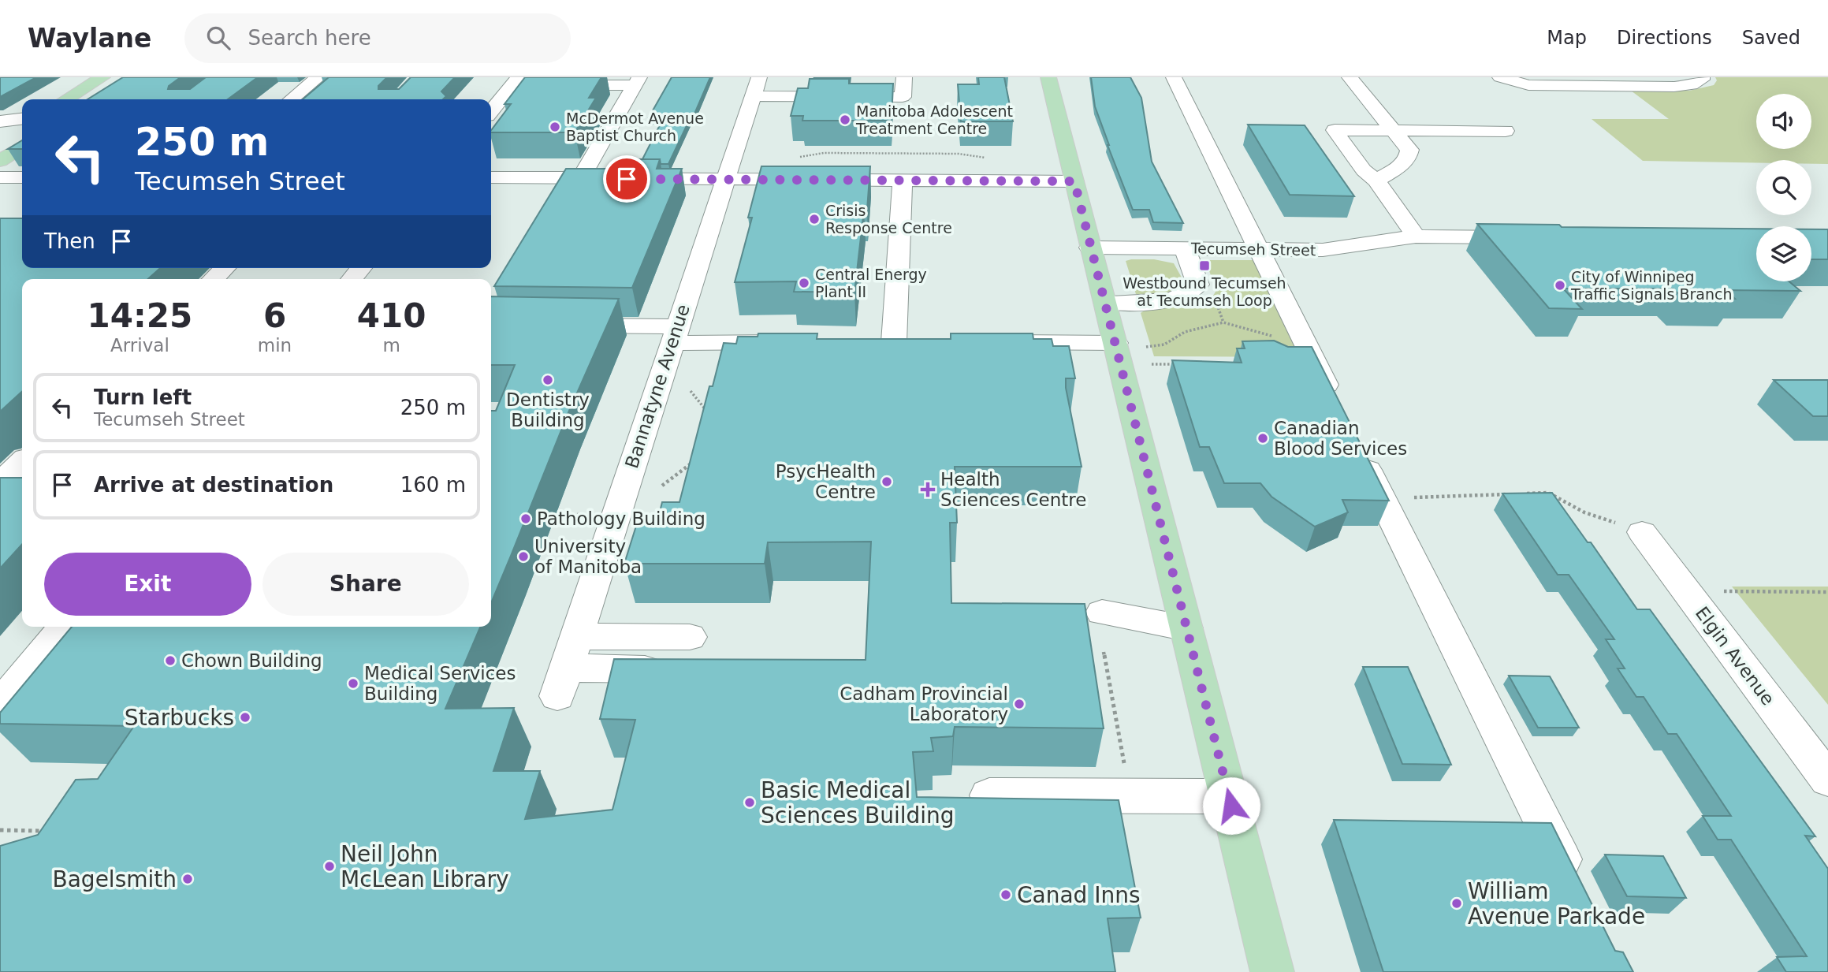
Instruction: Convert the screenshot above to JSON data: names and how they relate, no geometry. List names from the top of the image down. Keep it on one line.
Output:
{"streets":{"street":["Tecumseh Street","Bannatyne Avenue","Elgin Avenue"]},"places":{"other":["Manitoba Adolescent Treatment Centre","McDermot Avenue Baptist Church","Crisis Response Centre","Central Energy Plant II","City of Winnipeg Traffic Signals Branch","Dentistry Building","Canadian Blood Services","PsycHealth Centre","Pathology Building","University of Manitoba","Chown Building","Medical Services Building","Cadham Provincial Laboratory","Starbucks","Basic Medical Sciences Building","Neil John McLean Library","Bagelsmith","Canad Inns","William Avenue Parkade"],"transit":["Westbound Tecumseh at Tecumseh Loop"],"health":["Health Sciences Centre"]},"page":{"header":"Waylane","search":"Search here","nav":["Map","Directions","Saved"],"turn":["250 m","Tecumseh Street"],"then":"Then","eta":["14:25","Arrival","6","min","410","m"],"list":[{"name":"Turn left","note":"Tecumseh Street","value":"250 m"},{"name":"Arrive at destination","value":"160 m"}],"buttons":["Exit","Share"]}}
